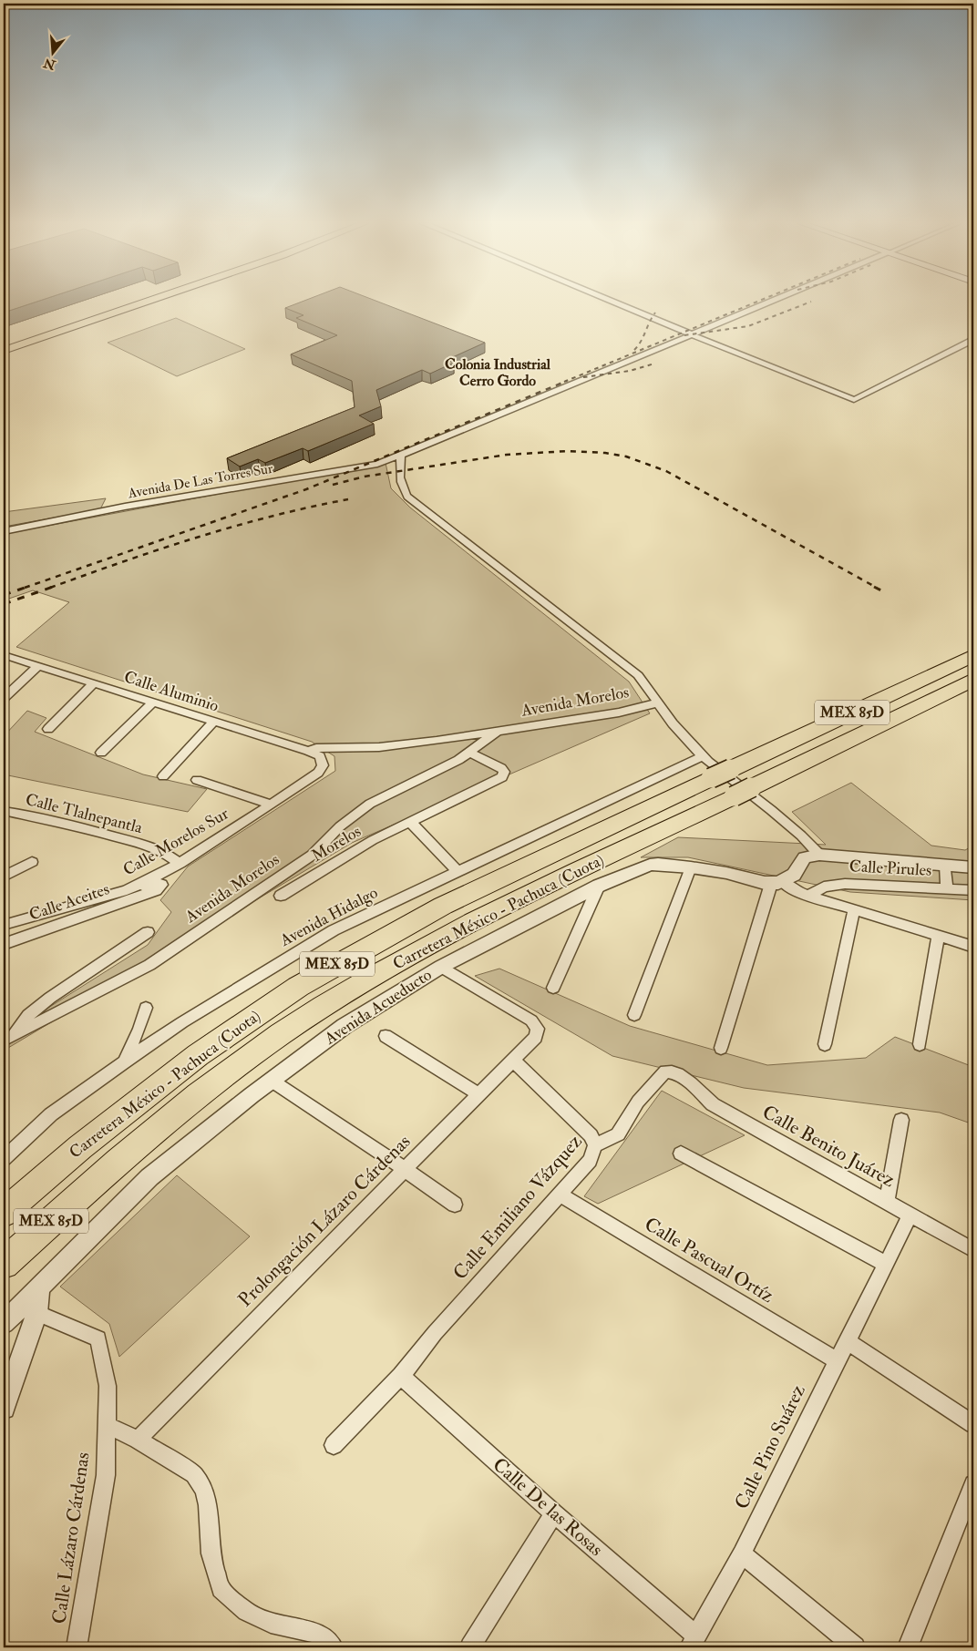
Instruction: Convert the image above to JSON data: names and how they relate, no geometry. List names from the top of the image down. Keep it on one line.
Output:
{"streets":{"highway":["MEX 85D","Carretera México - Pachuca (Cuota)"],"street":["Avenida De Las Torres Sur","Calle Aluminio","Avenida Morelos","Calle Tlalnepantla","Calle Morelos Sur","Morelos","Calle Pirules","Calle Aceites","Avenida Hidalgo","Avenida Acueducto","Calle Benito Juárez","Calle Emiliano Vázquez","Prolongación Lázaro Cárdenas","Calle Pascual Ortíz","Calle Pino Suárez","Calle De las Rosas","Calle Lázaro Cárdenas"]},"crossings":[["Calle Aluminio","Avenida Morelos"],["Calle Aluminio","Calle Morelos Sur"],["Avenida Morelos","Morelos"],["Calle Tlalnepantla","Calle Morelos Sur"],["Calle Morelos Sur","Calle Aceites"],["Avenida Acueducto","Prolongación Lázaro Cárdenas"],["Calle Benito Juárez","Calle Emiliano Vázquez"],["Calle Benito Juárez","Calle Pino Suárez"],["Calle Emiliano Vázquez","Calle Pascual Ortíz"],["Calle Emiliano Vázquez","Calle De las Rosas"],["Calle Pascual Ortíz","Calle Pino Suárez"],["Calle Pino Suárez","Calle De las Rosas"]],"districts":["Colonia Industrial Cerro Gordo"],"north":"bottom"}
